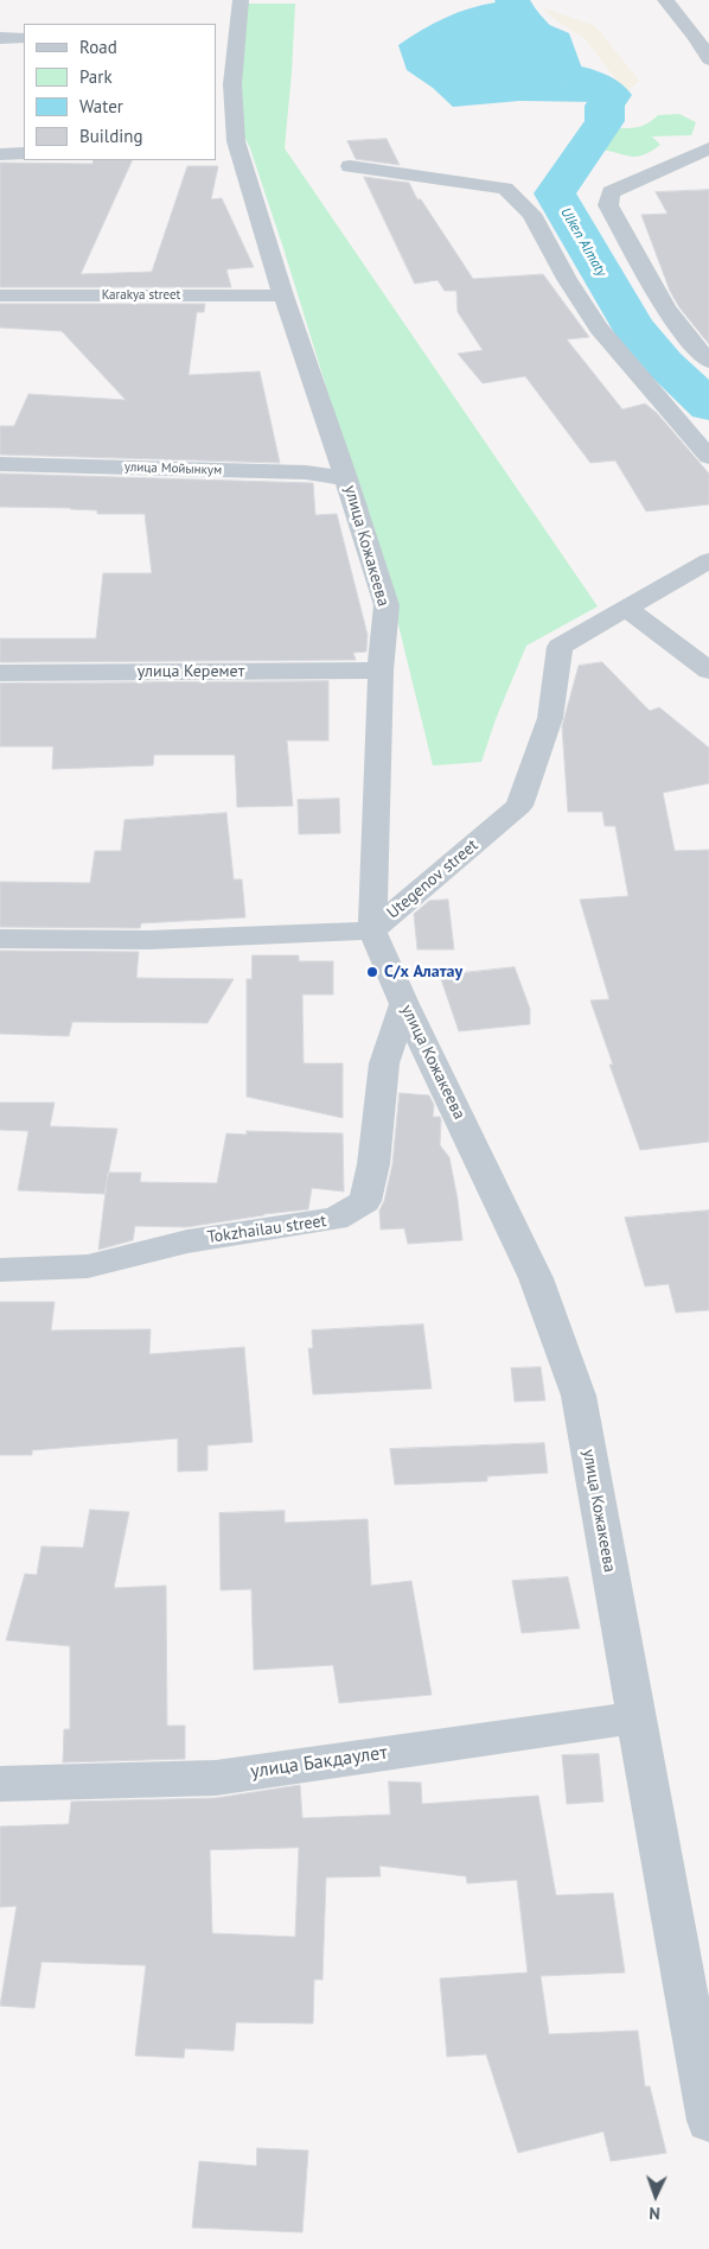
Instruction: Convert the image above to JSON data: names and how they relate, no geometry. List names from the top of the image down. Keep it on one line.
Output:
{"streets":{"street":["Karakya street","улица Мойынкум","улица Кожакеева","улица Керемет","Utegenov street","Tokzhailau street","улица Бакдаулет"]},"crossings":[["Karakya street","улица Кожакеева"],["улица Мойынкум","улица Кожакеева"],["улица Кожакеева","улица Керемет"],["улица Кожакеева","Utegenov street"],["улица Кожакеева","Tokzhailau street"],["улица Кожакеева","улица Бакдаулет"]],"water":["Ulken Almaty"],"places":["С/х Алатау"],"legend":["Road","Park","Water","Building"],"north":"bottom"}
